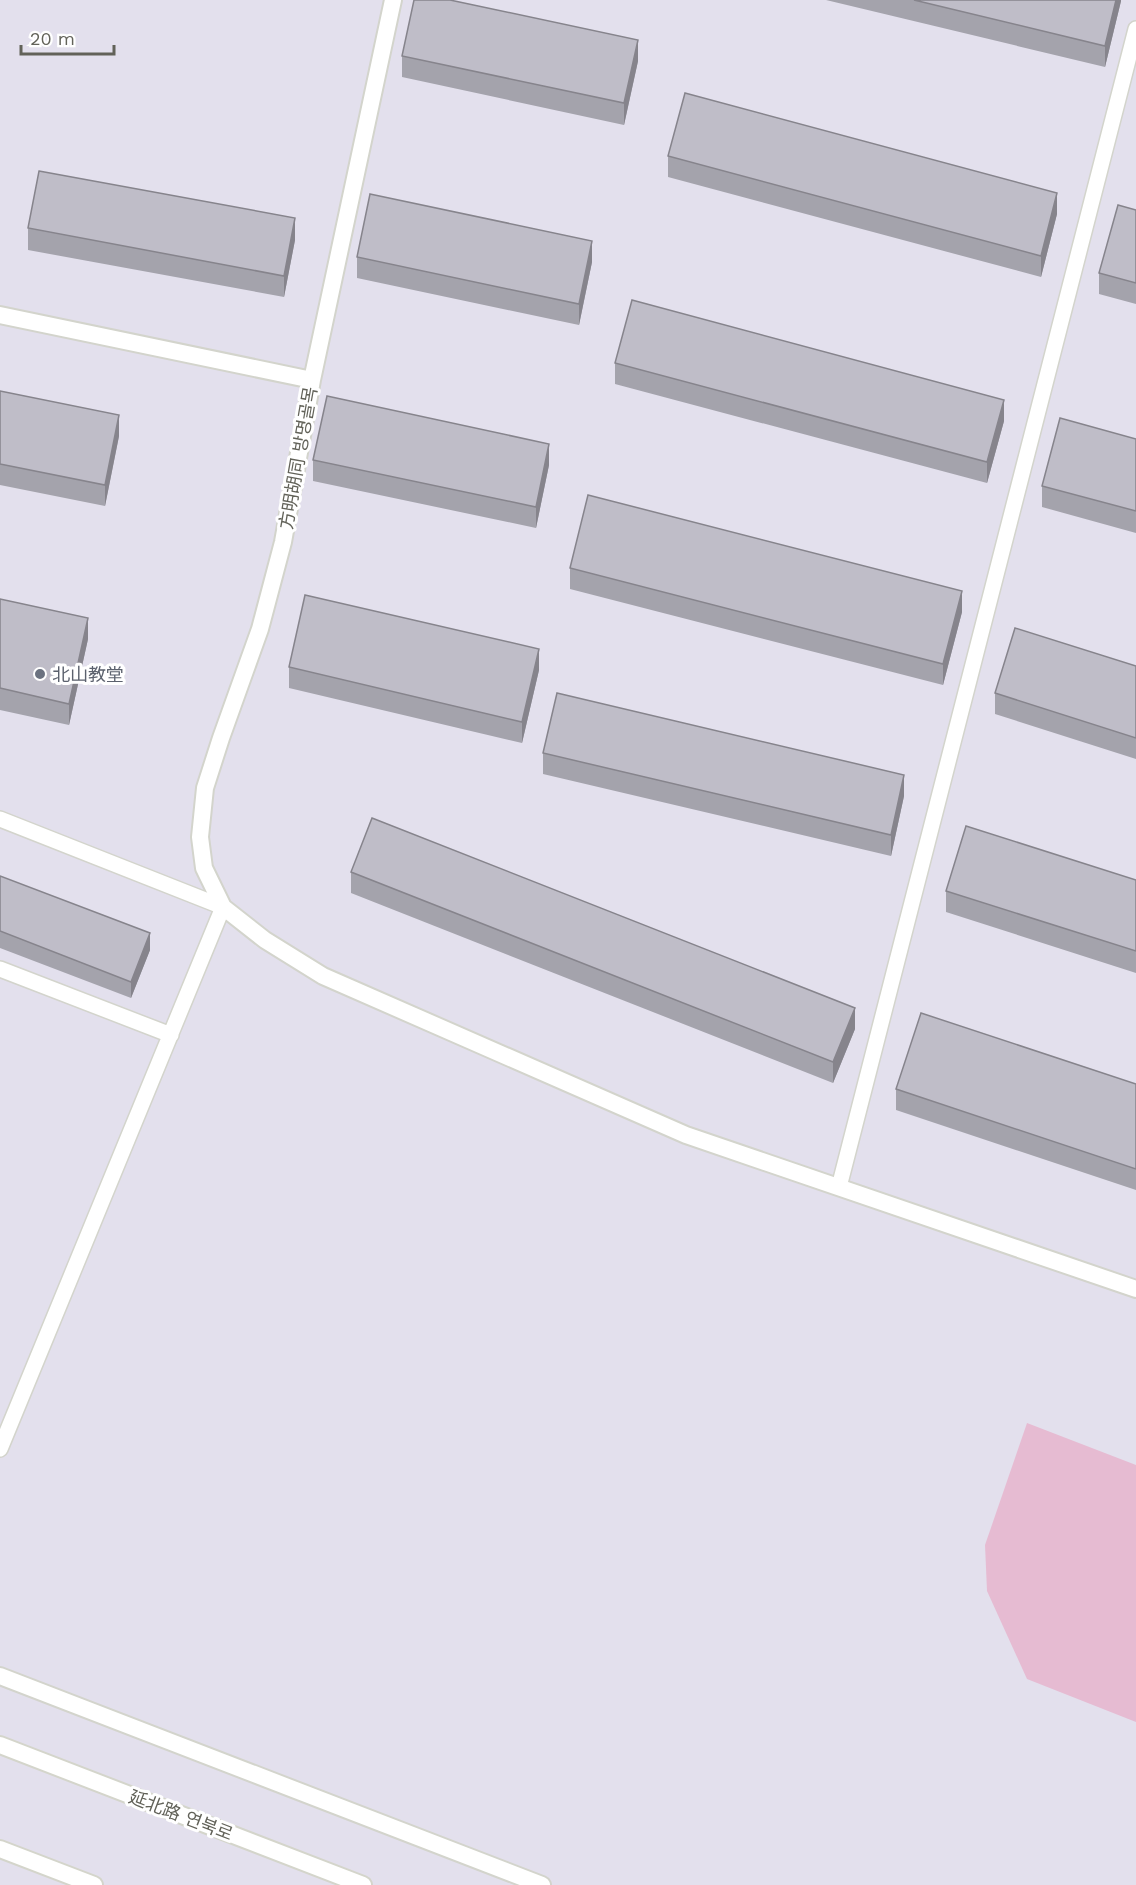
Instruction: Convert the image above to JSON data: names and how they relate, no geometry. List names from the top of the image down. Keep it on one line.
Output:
{"streets":{"street":["方明胡同 방명골목","延北路 연북로"]},"places":["北山教堂"],"scale_bar":"20 m"}
